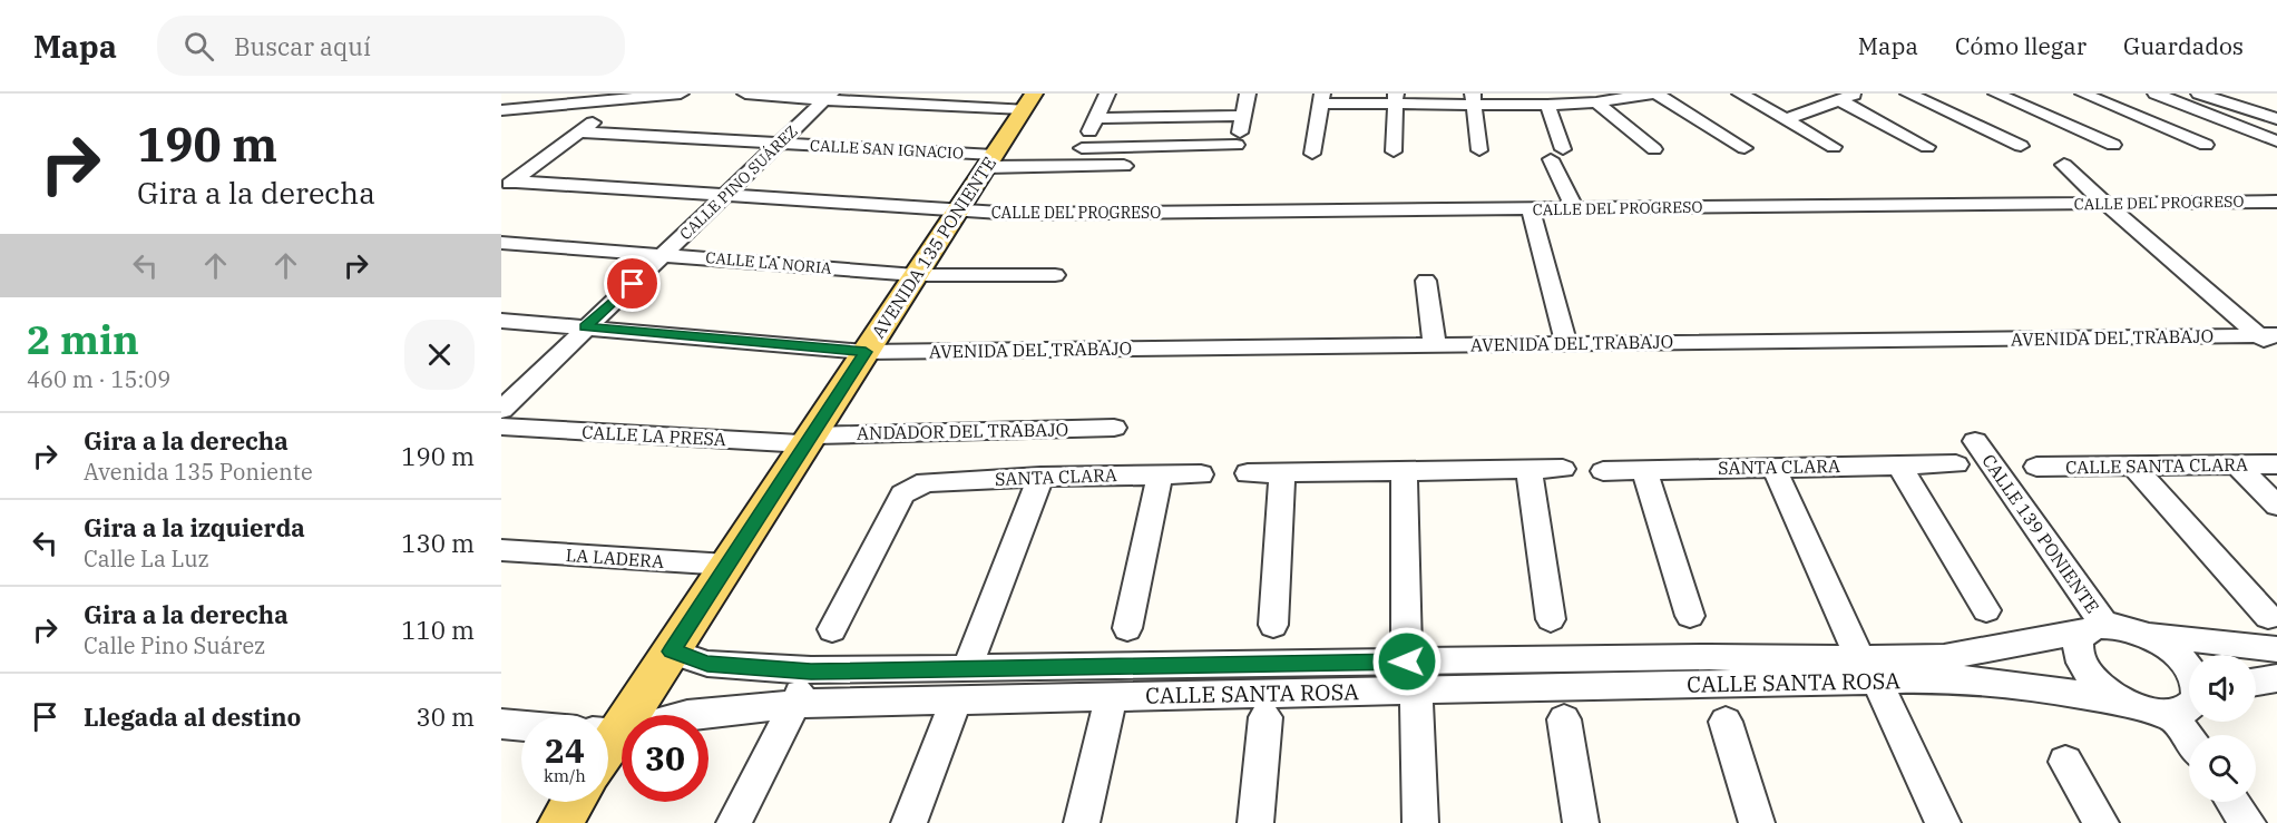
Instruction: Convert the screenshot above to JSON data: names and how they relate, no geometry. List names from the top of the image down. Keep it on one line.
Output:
{"streets":{"main road":["AVENIDA 135 PONIENTE"],"street":["CALLE SAN IGNACIO","CALLE PINO SUÁREZ","CALLE DEL PROGRESO","CALLE LA NORIA","AVENIDA DEL TRABAJO","ANDADOR DEL TRABAJO","CALLE LA PRESA","CALLE SANTA CLARA","SANTA CLARA","CALLE 139 PONIENTE","LA LADERA","CALLE SANTA ROSA"]},"crossings":[["CALLE SAN IGNACIO","CALLE PINO SUÁREZ"],["CALLE SAN IGNACIO","AVENIDA 135 PONIENTE"],["CALLE PINO SUÁREZ","CALLE DEL PROGRESO"],["CALLE PINO SUÁREZ","CALLE LA NORIA"],["CALLE PINO SUÁREZ","AVENIDA DEL TRABAJO"],["CALLE DEL PROGRESO","AVENIDA 135 PONIENTE"],["AVENIDA 135 PONIENTE","CALLE LA NORIA"],["AVENIDA 135 PONIENTE","AVENIDA DEL TRABAJO"],["AVENIDA 135 PONIENTE","ANDADOR DEL TRABAJO"],["AVENIDA 135 PONIENTE","CALLE LA PRESA"],["AVENIDA 135 PONIENTE","LA LADERA"],["AVENIDA 135 PONIENTE","CALLE SANTA ROSA"],["ANDADOR DEL TRABAJO","CALLE LA PRESA"],["CALLE 139 PONIENTE","CALLE SANTA ROSA"]],"page":{"header":"Mapa","search":"Buscar aquí","nav":["Mapa","Cómo llegar","Guardados"],"turn":["190 m","Gira a la derecha"],"heading":["2 min","460 m · 15:09"],"list":[{"name":"Gira a la derecha","note":"Avenida 135 Poniente","value":"190 m"},{"name":"Gira a la izquierda","note":"Calle La Luz","value":"130 m"},{"name":"Gira a la derecha","note":"Calle Pino Suárez","value":"110 m"},{"name":"Llegada al destino","value":"30 m"}],"speed":"24 km/h","limit":"30"}}
